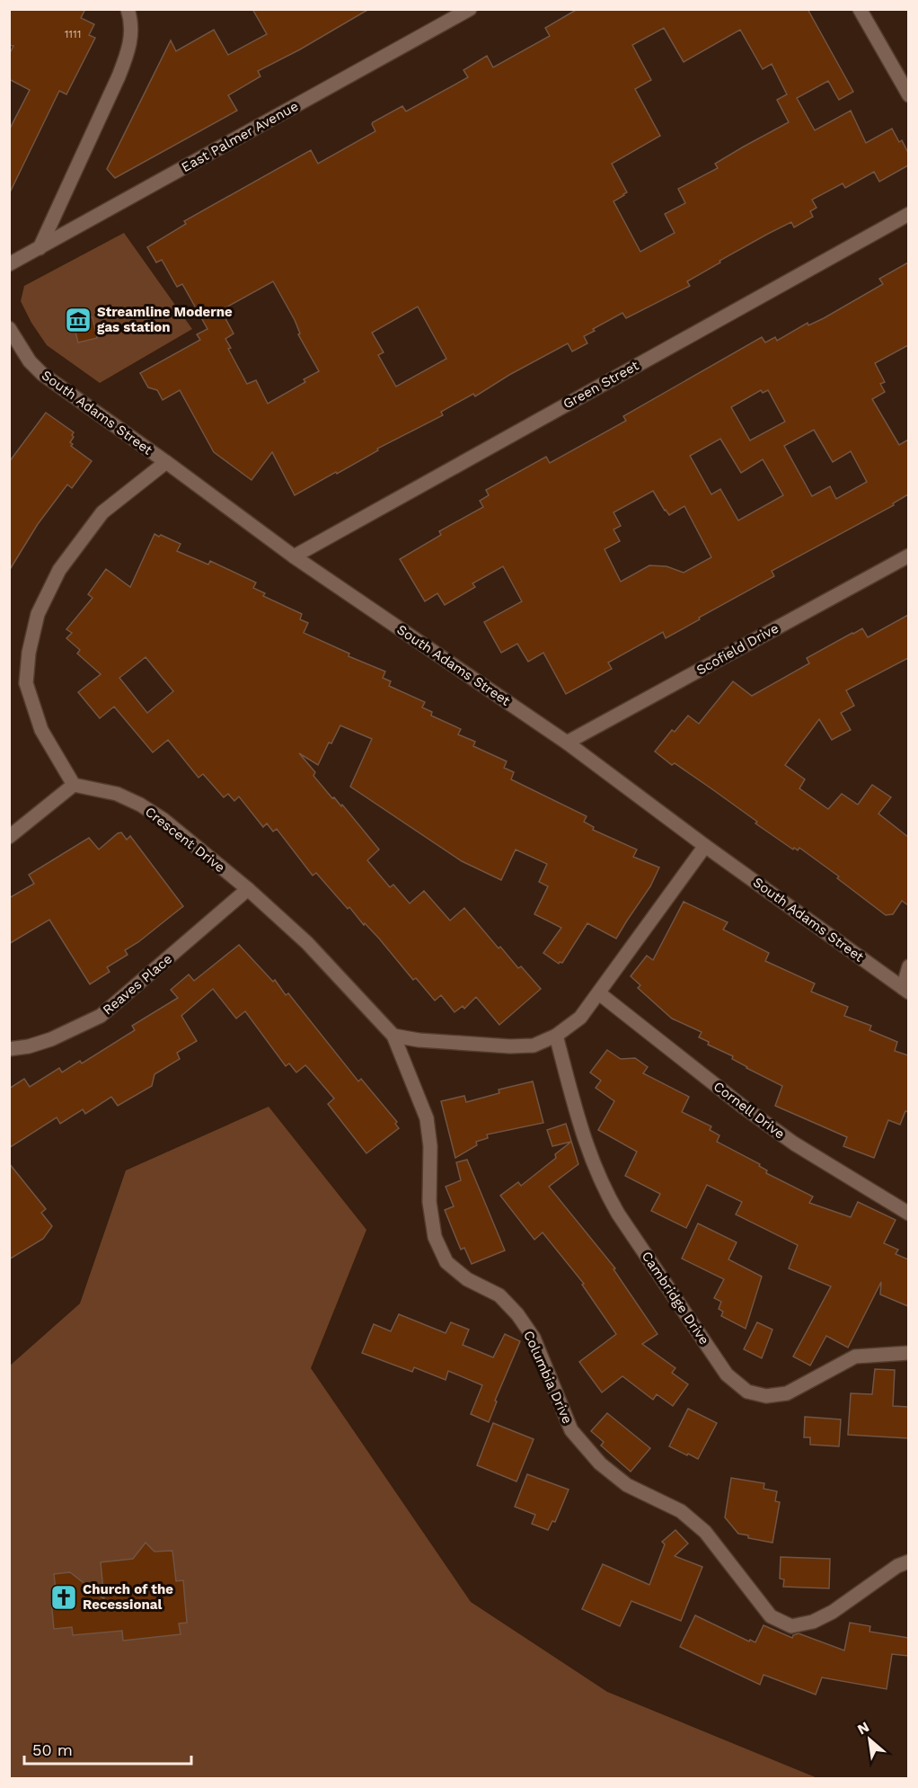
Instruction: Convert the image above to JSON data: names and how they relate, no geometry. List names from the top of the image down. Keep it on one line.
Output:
{"streets":{"street":["East Palmer Avenue","Green Street","South Adams Street","Scofield Drive","Crescent Drive","Reaves Place","Cornell Drive","Cambridge Drive","Columbia Drive"]},"crossings":[["Green Street","South Adams Street"],["South Adams Street","Scofield Drive"],["Crescent Drive","Reaves Place"],["Crescent Drive","Columbia Drive"]],"places":{"museum":["Streamline Moderne gas station"],"church":["Church of the Recessional"]},"house_numbers":["1111"],"scale_bar":"50 m","north":"top left"}
